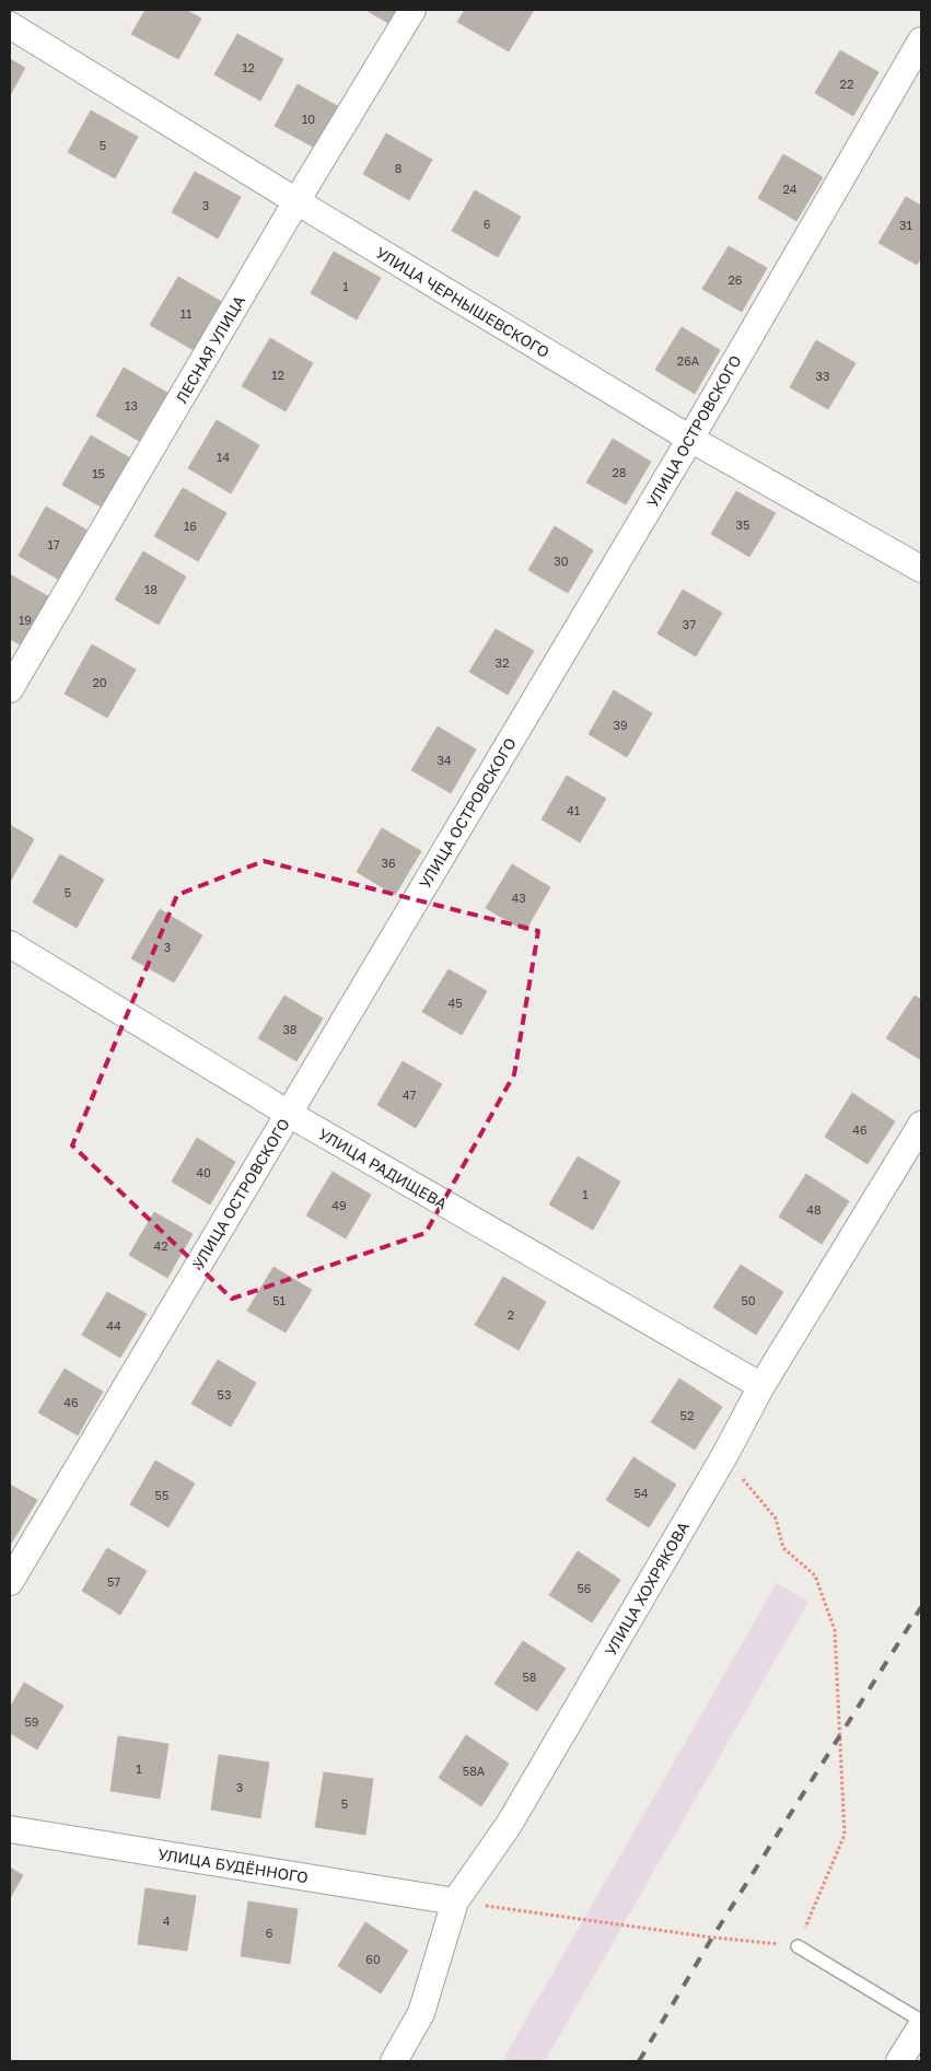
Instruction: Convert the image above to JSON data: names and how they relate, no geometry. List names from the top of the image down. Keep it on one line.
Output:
{"streets":{"street":["УЛИЦА ЧЕРНЫШЕВСКОГО","ЛЕСНАЯ УЛИЦА","УЛИЦА ОСТРОВСКОГО","УЛИЦА РАДИЩЕВА","УЛИЦА ХОХРЯКОВА","УЛИЦА БУДЁННОГО"]},"crossings":[["УЛИЦА ЧЕРНЫШЕВСКОГО","ЛЕСНАЯ УЛИЦА"],["УЛИЦА ЧЕРНЫШЕВСКОГО","УЛИЦА ОСТРОВСКОГО"],["УЛИЦА ОСТРОВСКОГО","УЛИЦА РАДИЩЕВА"],["УЛИЦА РАДИЩЕВА","УЛИЦА ХОХРЯКОВА"],["УЛИЦА ХОХРЯКОВА","УЛИЦА БУДЁННОГО"]],"house_numbers":["12","22","10","5","8","24","3","6","31","26","1","11","26А","12","33","13","14","28","15","35","16","17","30","18","19","37","32","20","39","34","41","36","5","43","3","45","38","47","46","40","1","49","48","42","51","50","2","44","53","46","52","54","55","57","56","58","59","1","58А","3","5","4","6","60"]}
